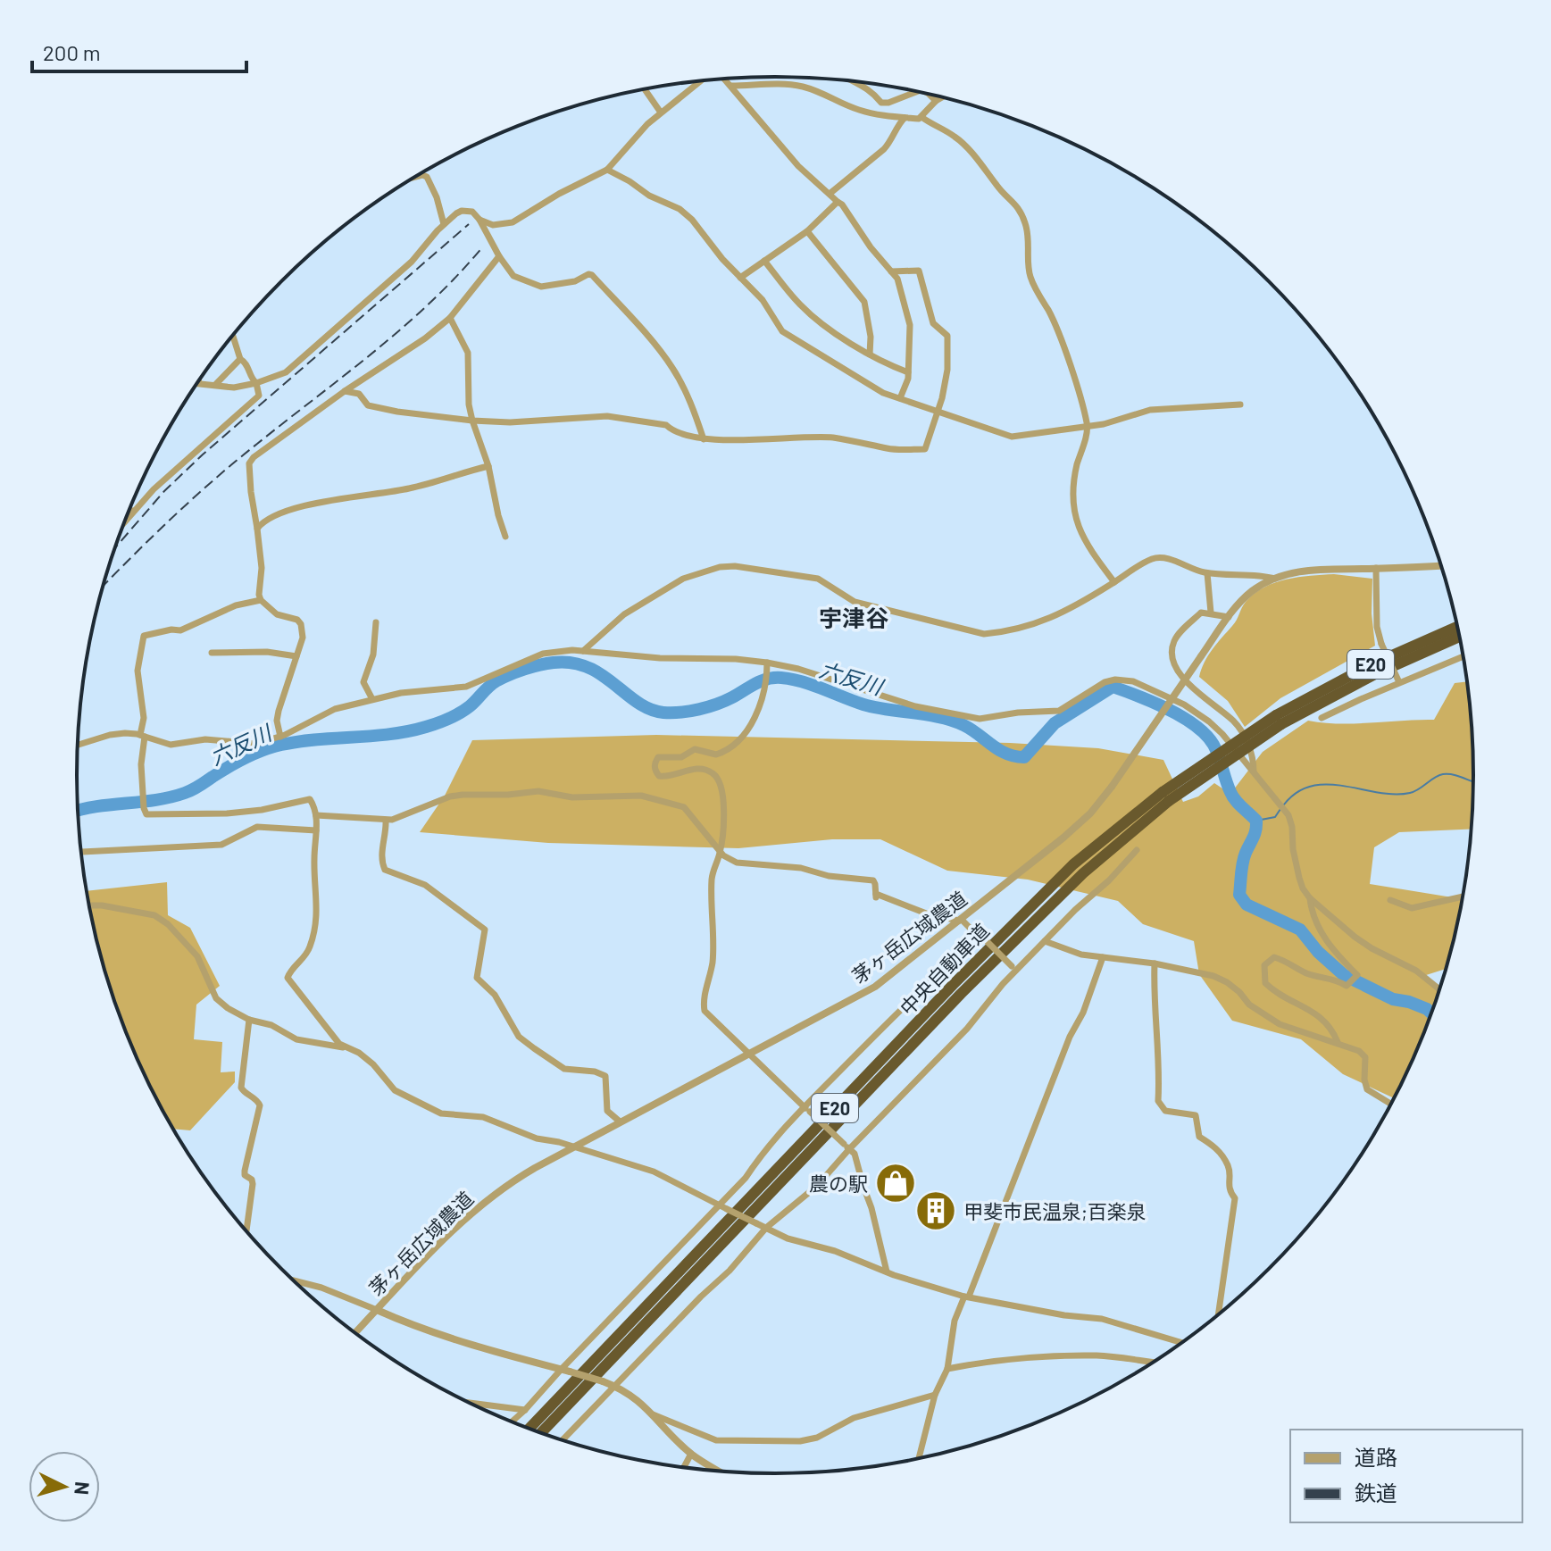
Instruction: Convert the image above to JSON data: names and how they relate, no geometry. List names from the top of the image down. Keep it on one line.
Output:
{"streets":{"highway":["E20","中央自動車道"],"street":["茅ヶ岳広域農道"]},"districts":["宇津谷"],"water":["六反川"],"places":{"shop":["農の駅"],"building":["甲斐市民温泉;百楽泉"]},"legend":["道路","鉄道"],"scale_bar":"200 m","north":"right"}
